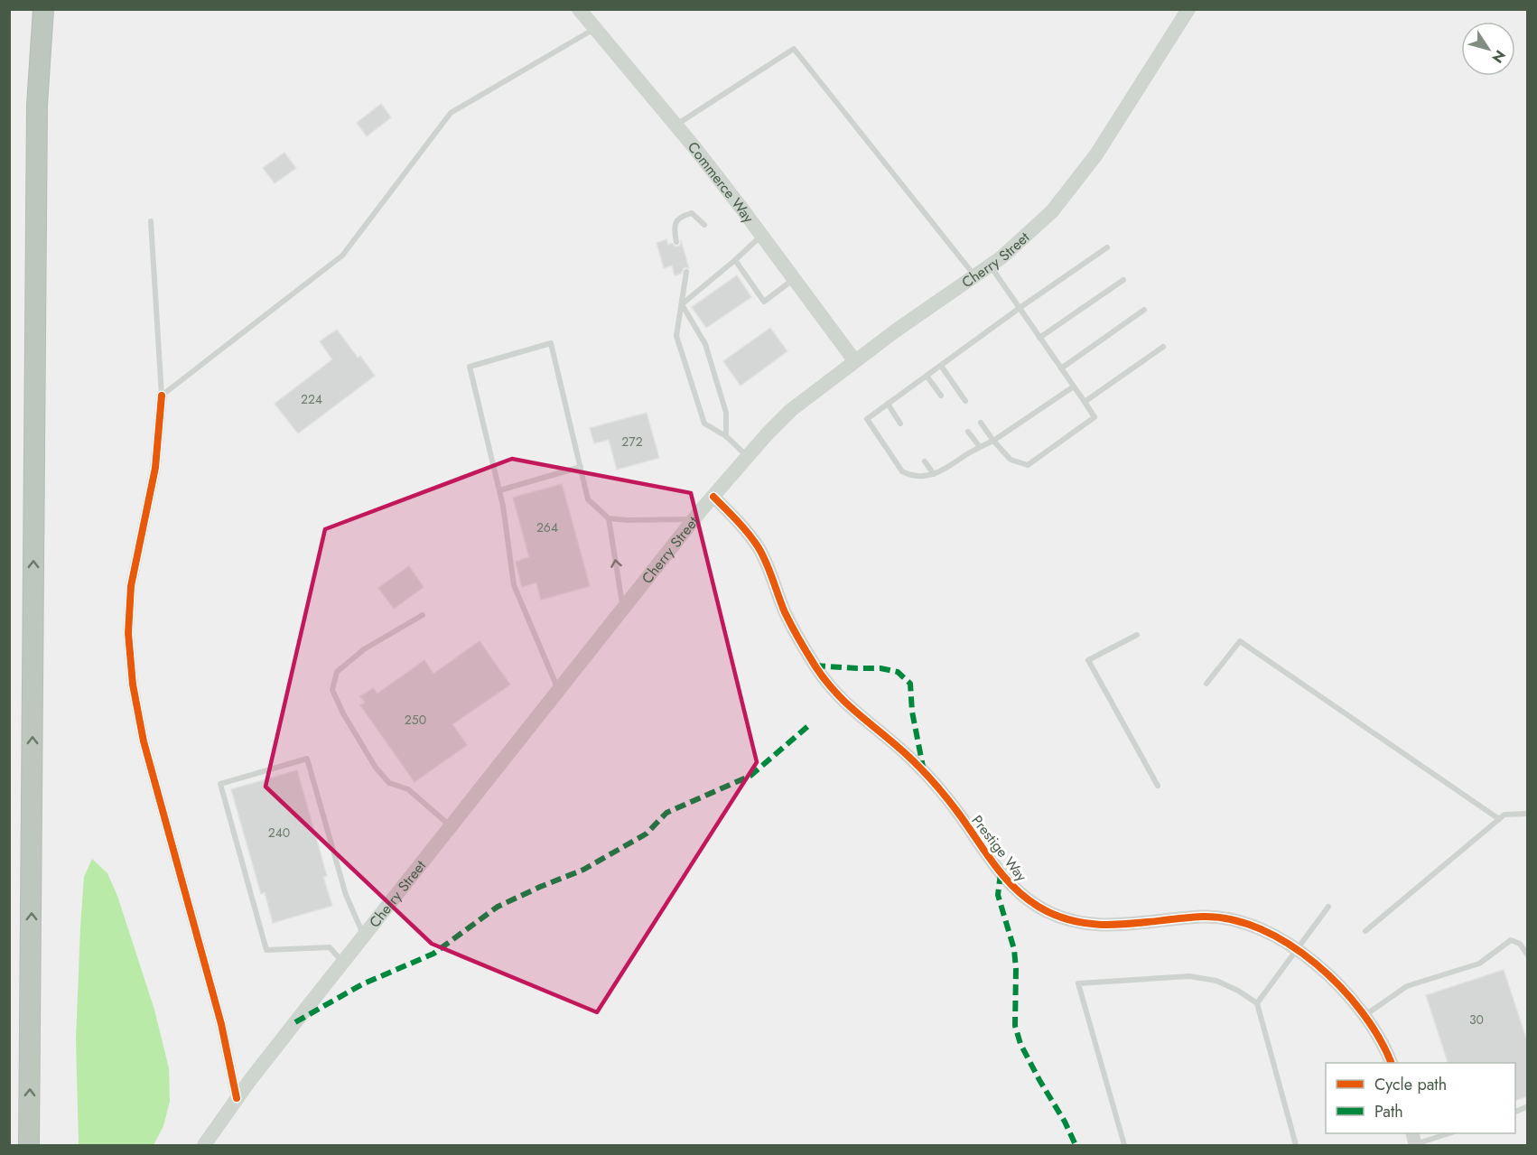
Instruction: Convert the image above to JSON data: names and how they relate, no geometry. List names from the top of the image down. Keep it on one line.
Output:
{"streets":{"main road":["Commerce Way","Cherry Street"],"street":["Prestige Way"]},"crossings":[["Commerce Way","Cherry Street"],["Cherry Street","Prestige Way"]],"house_numbers":["224","272","264","250","240","30"],"legend":["Cycle path","Path"],"north":"bottom right"}
